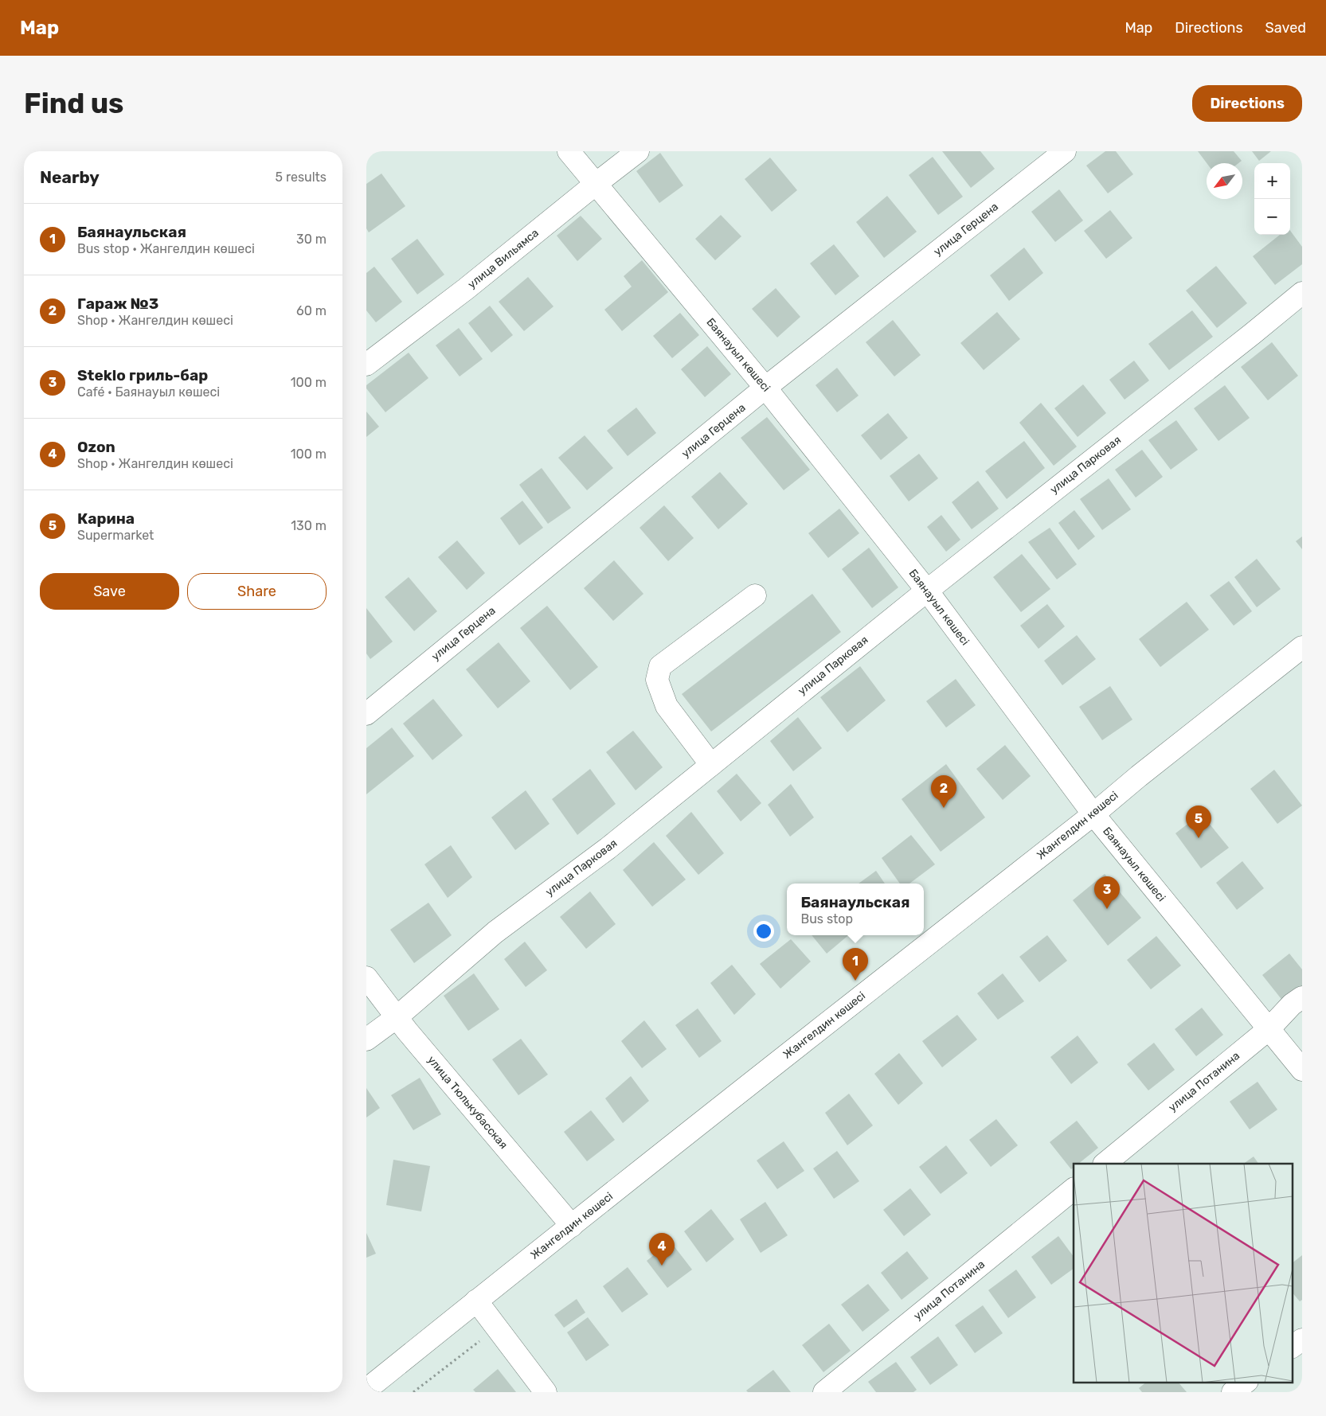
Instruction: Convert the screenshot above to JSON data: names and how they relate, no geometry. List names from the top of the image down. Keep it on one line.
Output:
{"streets":{"street":["улица Герцена","улица Вильямса","Баянауыл көшесі","улица Парковая","Жангелдин көшесі","улица Потанина","улица Тюлькубасская"]},"crossings":[["улица Герцена","Баянауыл көшесі"],["улица Вильямса","Баянауыл көшесі"],["Баянауыл көшесі","улица Парковая"],["Баянауыл көшесі","Жангелдин көшесі"],["Баянауыл көшесі","улица Потанина"],["улица Парковая","улица Тюлькубасская"],["Жангелдин көшесі","улица Тюлькубасская"]],"north":"bottom left","page":{"header":"Map","nav":["Map","Directions","Saved"],"buttons":["Directions",["Save","Share"]],"title":"Find us","heading":["Nearby","5 results"],"map_buttons":["+","−"],"list":[{"mark":"1","name":"Баянаульская","note":"Bus stop · Жангелдин көшесі","value":"30 m"},{"mark":"2","name":"Гараж №3","note":"Shop · Жангелдин көшесі","value":"60 m"},{"mark":"3","name":"Steklo гриль-бар","note":"Café · Баянауыл көшесі","value":"100 m"},{"mark":"4","name":"Ozon","note":"Shop · Жангелдин көшесі","value":"100 m"},{"mark":"5","name":"Карина","note":"Supermarket","value":"130 m"}],"pins":["2","5","3","1","4"],"popup":["Баянаульская","Bus stop"]}}
